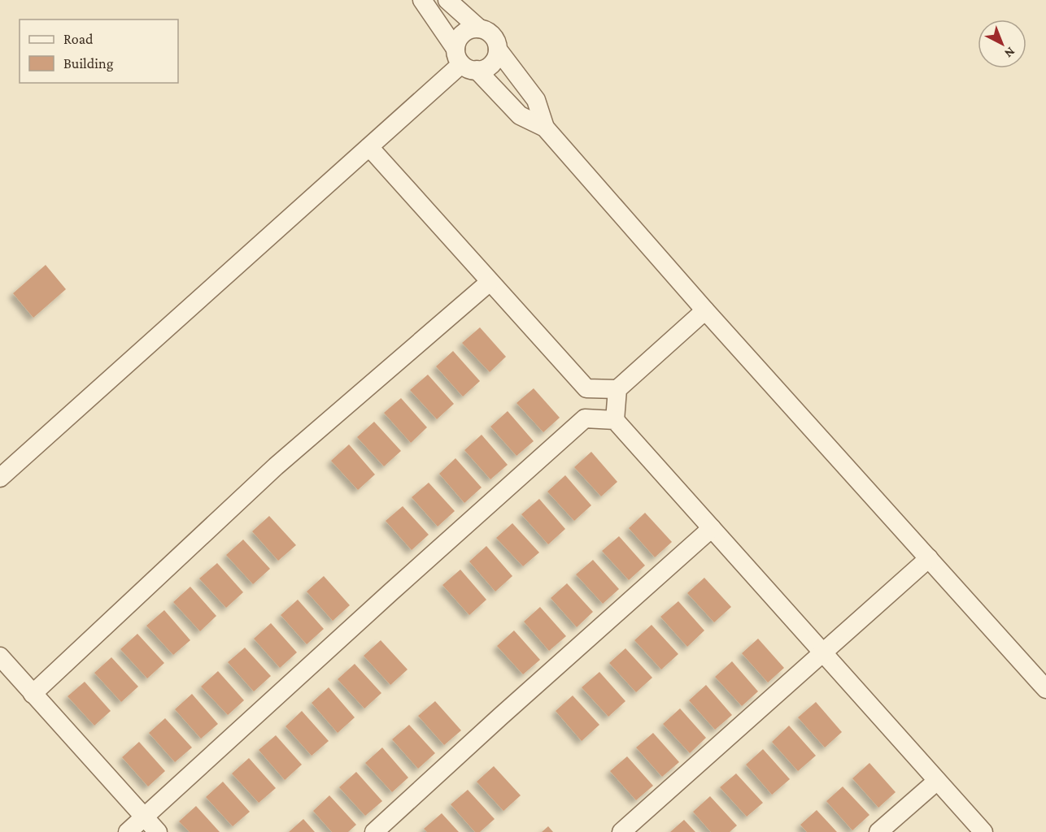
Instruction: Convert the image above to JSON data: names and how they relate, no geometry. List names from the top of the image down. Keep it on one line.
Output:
{"legend":["Road","Building"],"north":"bottom right"}
